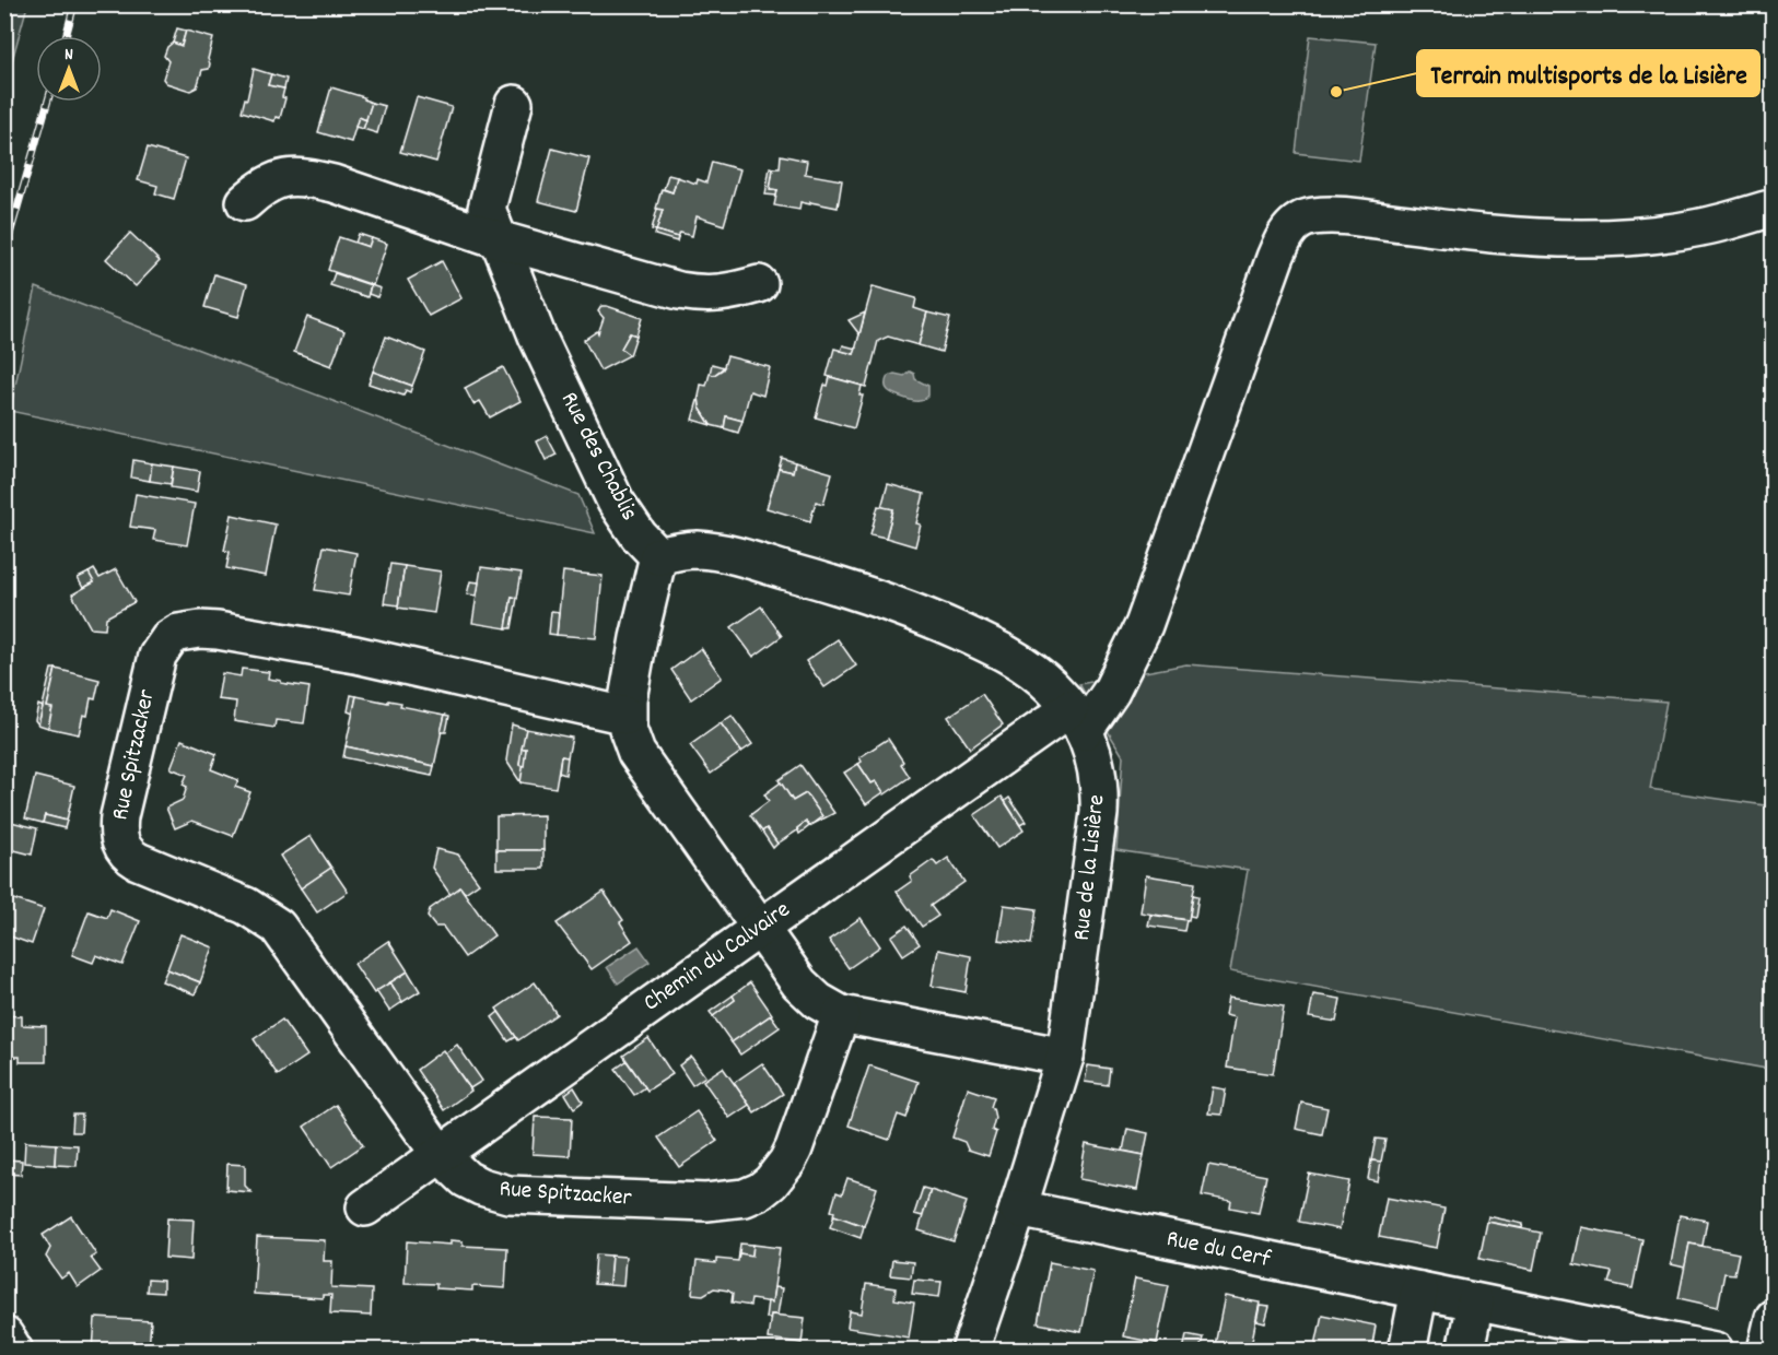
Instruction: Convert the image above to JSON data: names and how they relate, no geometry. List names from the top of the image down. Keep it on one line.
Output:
{"streets":{"street":["Rue des Chablis","Rue Spitzacker","Rue de la Lisière","Chemin du Calvaire","Rue du Cerf"]},"crossings":[["Rue des Chablis","Rue de la Lisière"],["Rue Spitzacker","Chemin du Calvaire"],["Rue de la Lisière","Chemin du Calvaire"],["Rue de la Lisière","Rue du Cerf"]],"places":["Terrain multisports de la Lisière"],"north":"top"}
